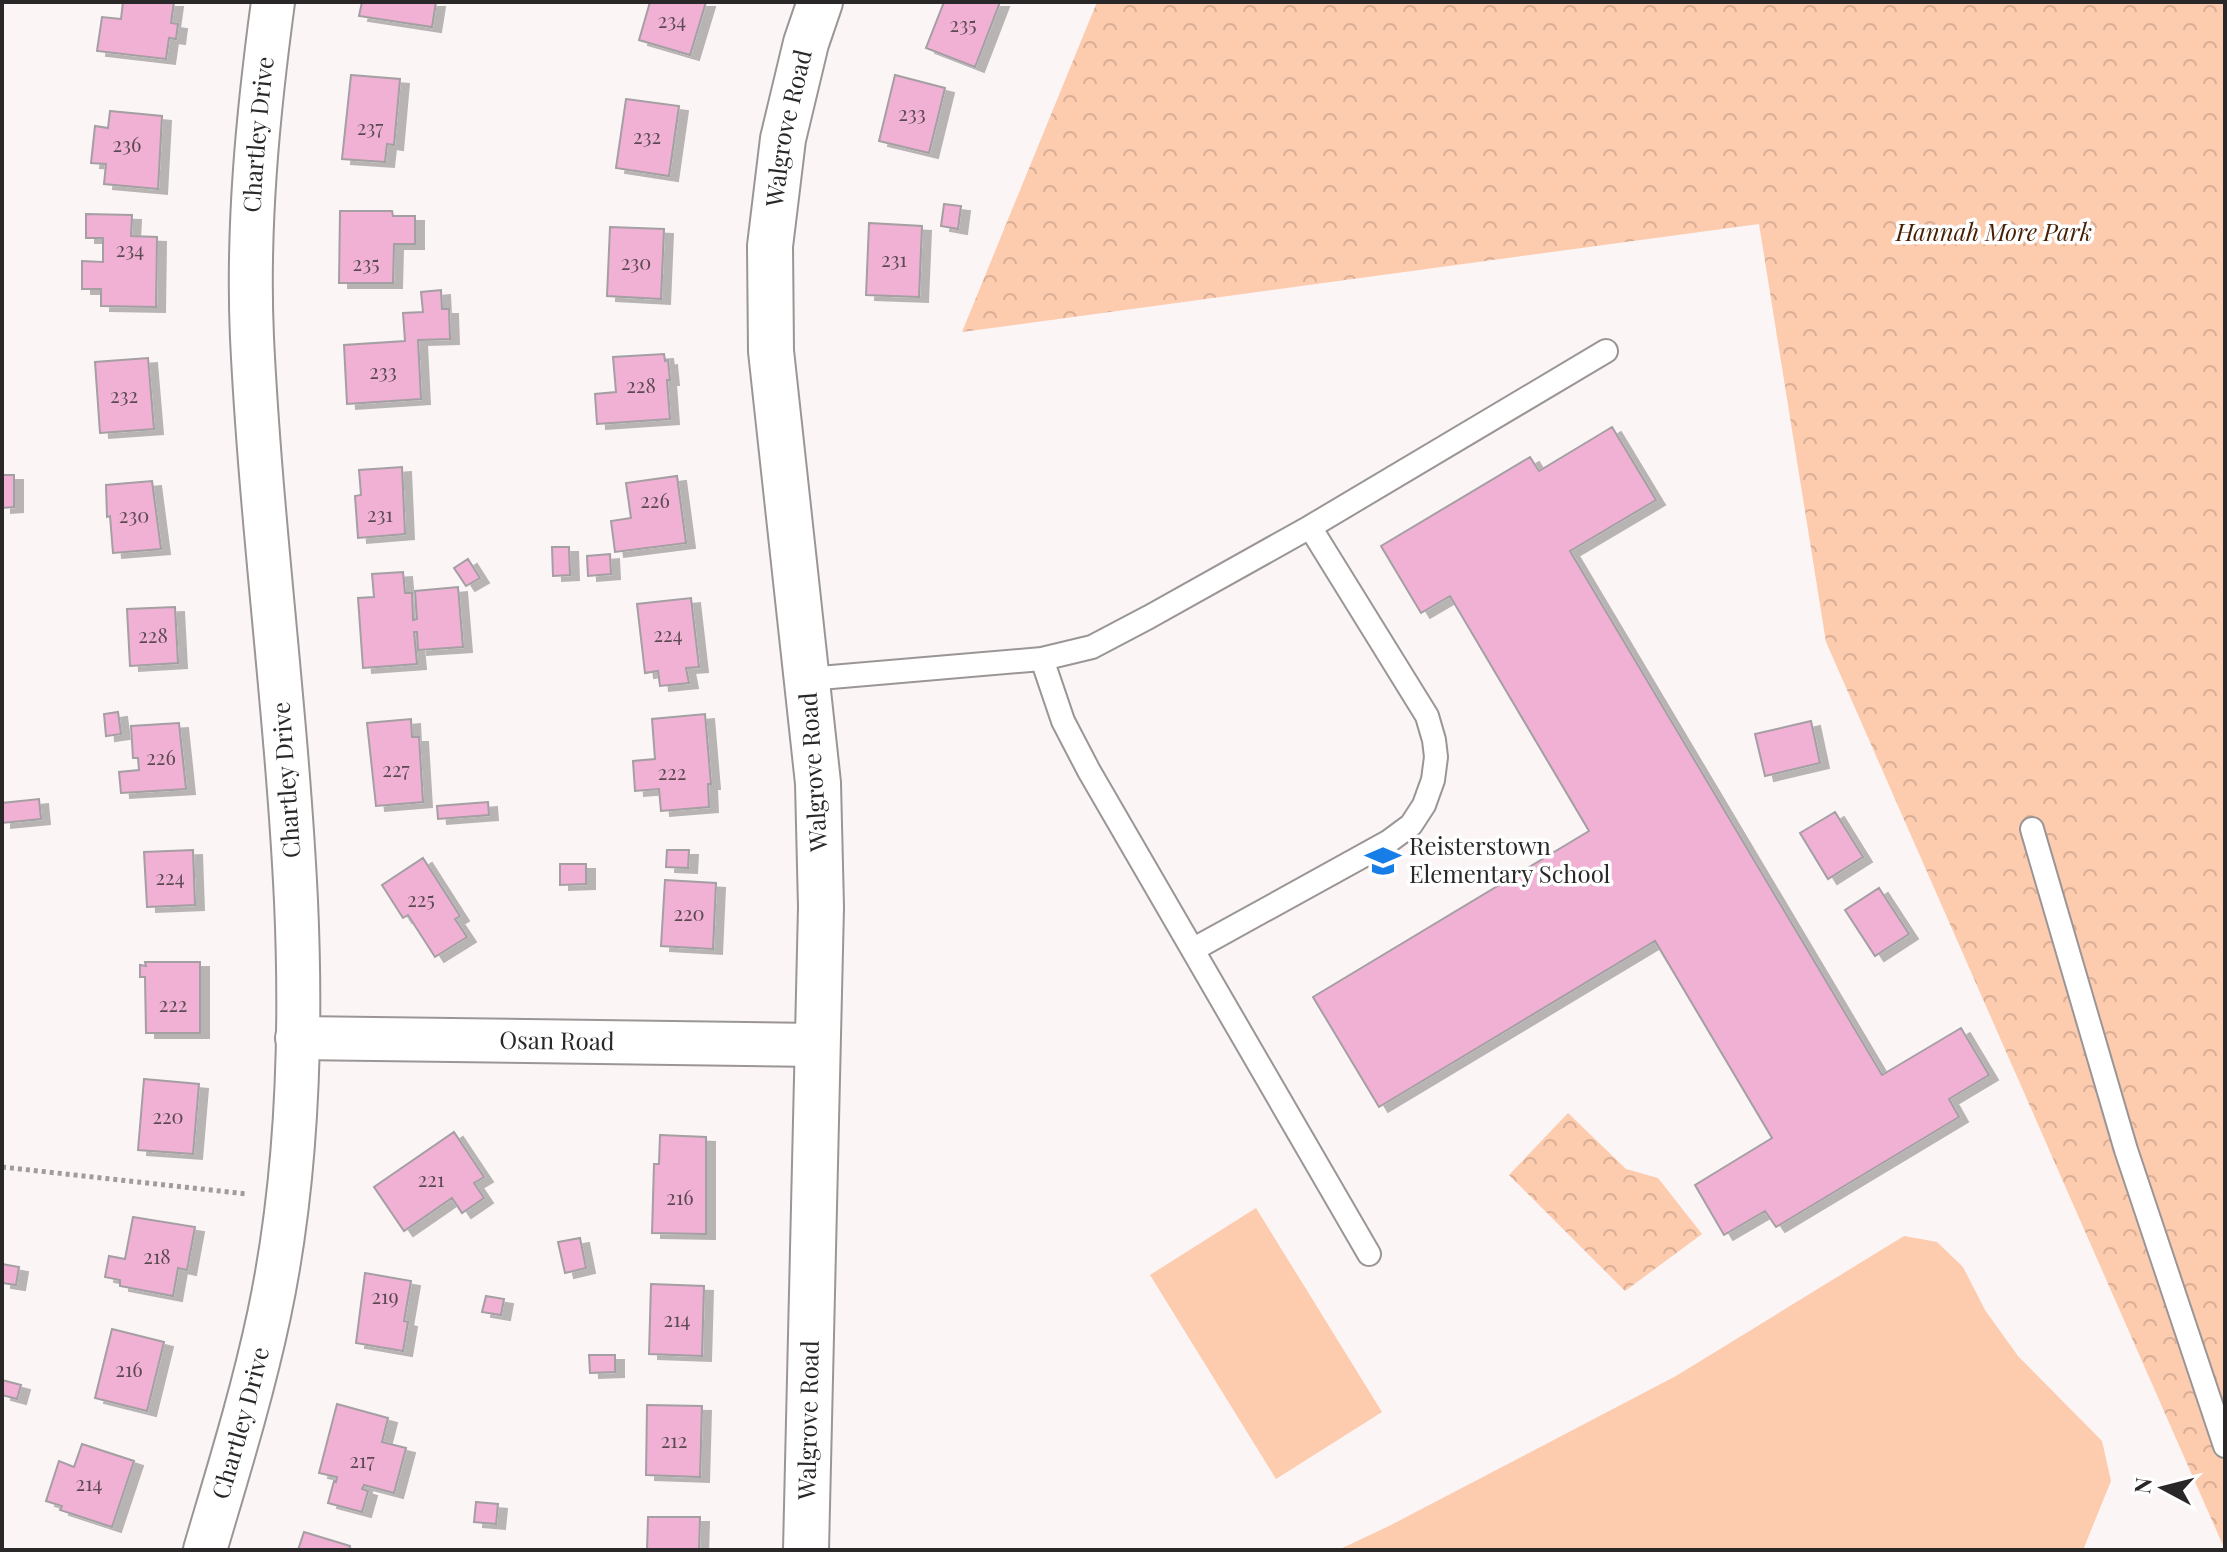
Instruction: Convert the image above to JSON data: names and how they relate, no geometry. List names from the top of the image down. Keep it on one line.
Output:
{"streets":{"street":["Walgrove Road","Chartley Drive","Osan Road"]},"crossings":[["Walgrove Road","Osan Road"],["Chartley Drive","Osan Road"]],"parks":["Hannah More Park"],"places":{"school or university":["Reisterstown Elementary School"]},"house_numbers":["234","235","233","237","232","236","234","231","230","235","233","228","232","226","231","230","224","228","226","227","222","224","225","220","222","220","221","216","218","219","214","216","212","217","214"],"north":"left"}
